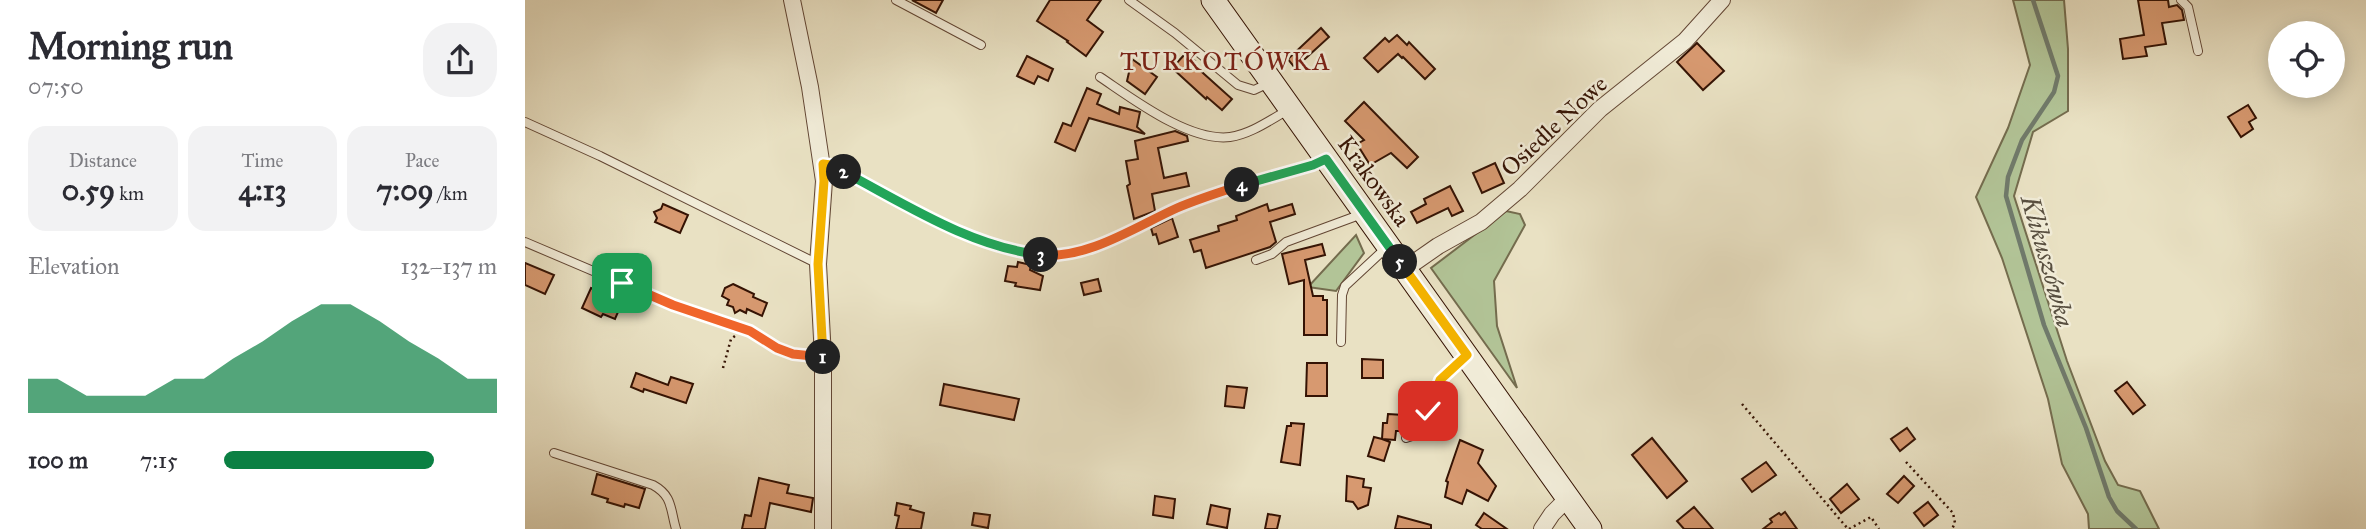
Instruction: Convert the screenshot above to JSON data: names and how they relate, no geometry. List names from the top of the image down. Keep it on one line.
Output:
{"streets":{"main road":["Krakowska"],"street":["Osiedle Nowe"]},"crossings":[["Osiedle Nowe","Krakowska"]],"districts":["TURKOTÓWKA"],"water":["Klikuszówka"],"page":{"heading":["Morning run","07:50"],"stats":[["Distance","0.59 km"],["Time","4:13"],["Pace","7:09 /km"]],"pins":["2","4","3","5","1"],"chart":["Elevation","132–137 m"],"list":[{"name":"100 m","note":"7:15"}]}}
